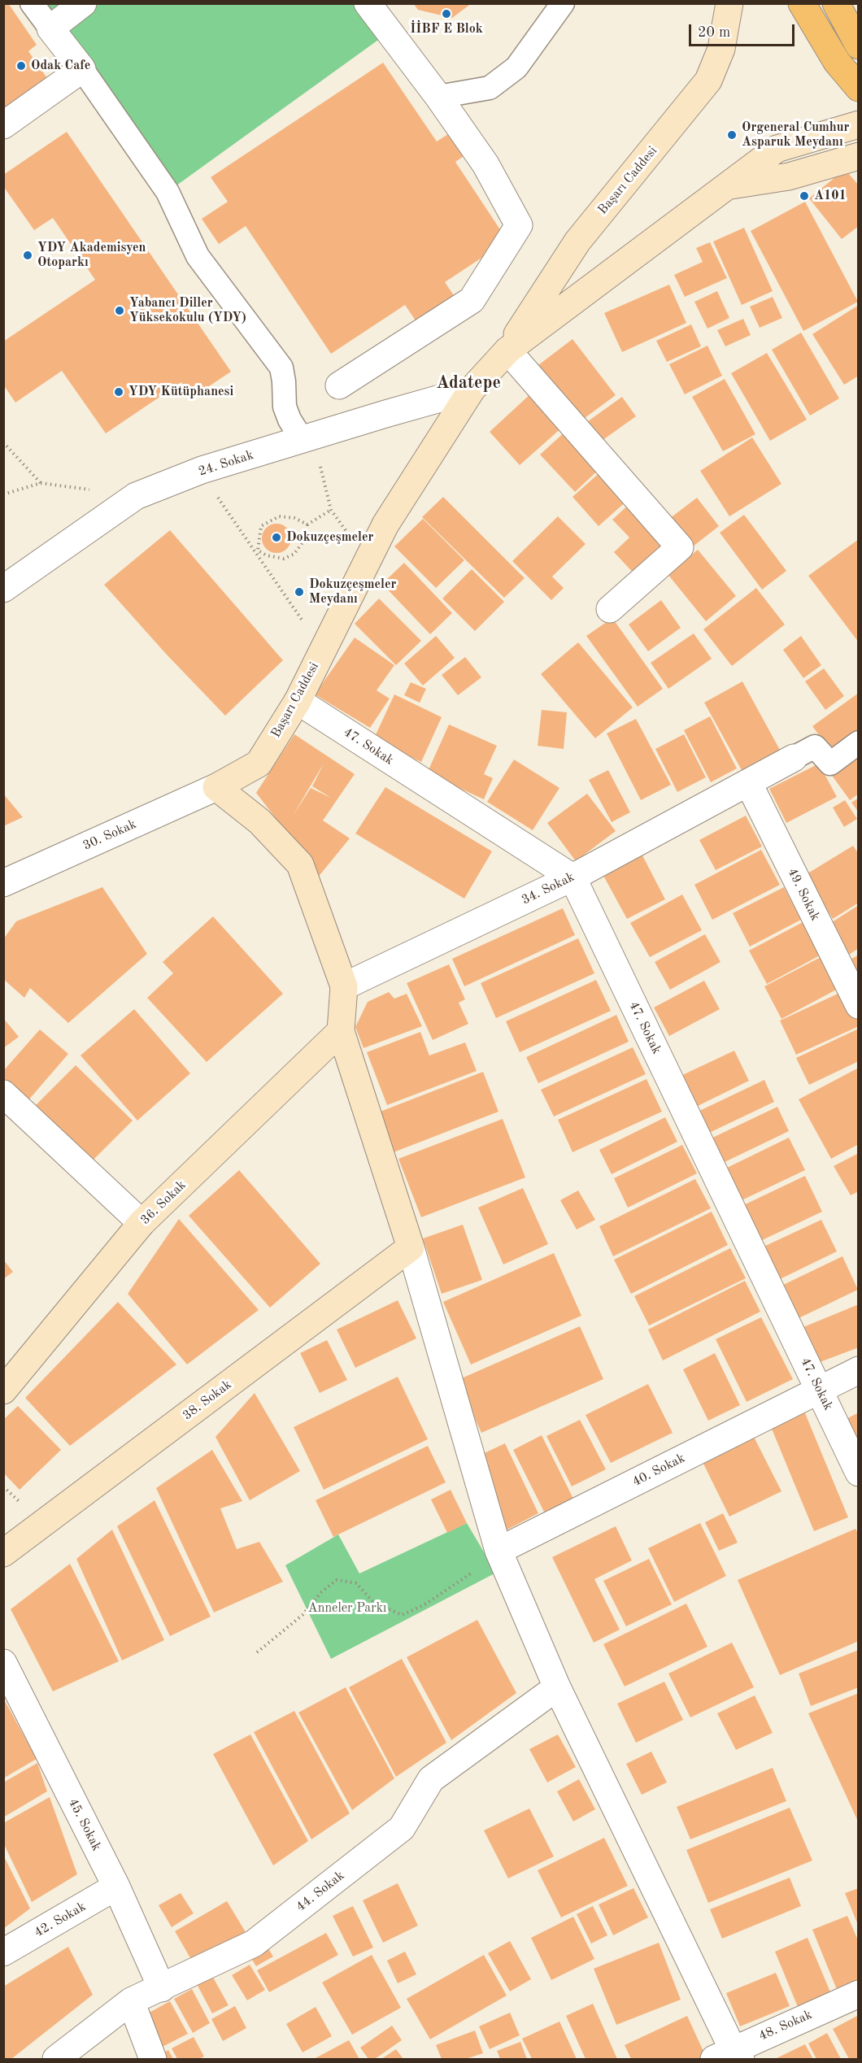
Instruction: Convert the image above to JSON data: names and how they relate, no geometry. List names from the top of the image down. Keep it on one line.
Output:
{"streets":{"main road":["Başarı Caddesi","36. Sokak","38. Sokak"],"street":["24. Sokak","47. Sokak","30. Sokak","34. Sokak","49. Sokak","40. Sokak","45. Sokak","44. Sokak","42. Sokak","48. Sokak"]},"crossings":[["Başarı Caddesi","24. Sokak"],["Başarı Caddesi","47. Sokak"],["Başarı Caddesi","30. Sokak"],["47. Sokak","34. Sokak"],["47. Sokak","40. Sokak"],["34. Sokak","49. Sokak"],["45. Sokak","44. Sokak"],["45. Sokak","42. Sokak"]],"districts":["Adatepe"],"parks":["Anneler Parkı"],"places":["İİBF E Blok","Odak Cafe","Orgeneral Cumhur Asparuk Meydanı","A101","YDY Akademisyen Otoparkı","Yabancı Diller Yüksekokulu (YDY)","YDY Kütüphanesi","Dokuzçeşmeler","Dokuzçeşmeler Meydanı"],"scale_bar":"20 m"}
